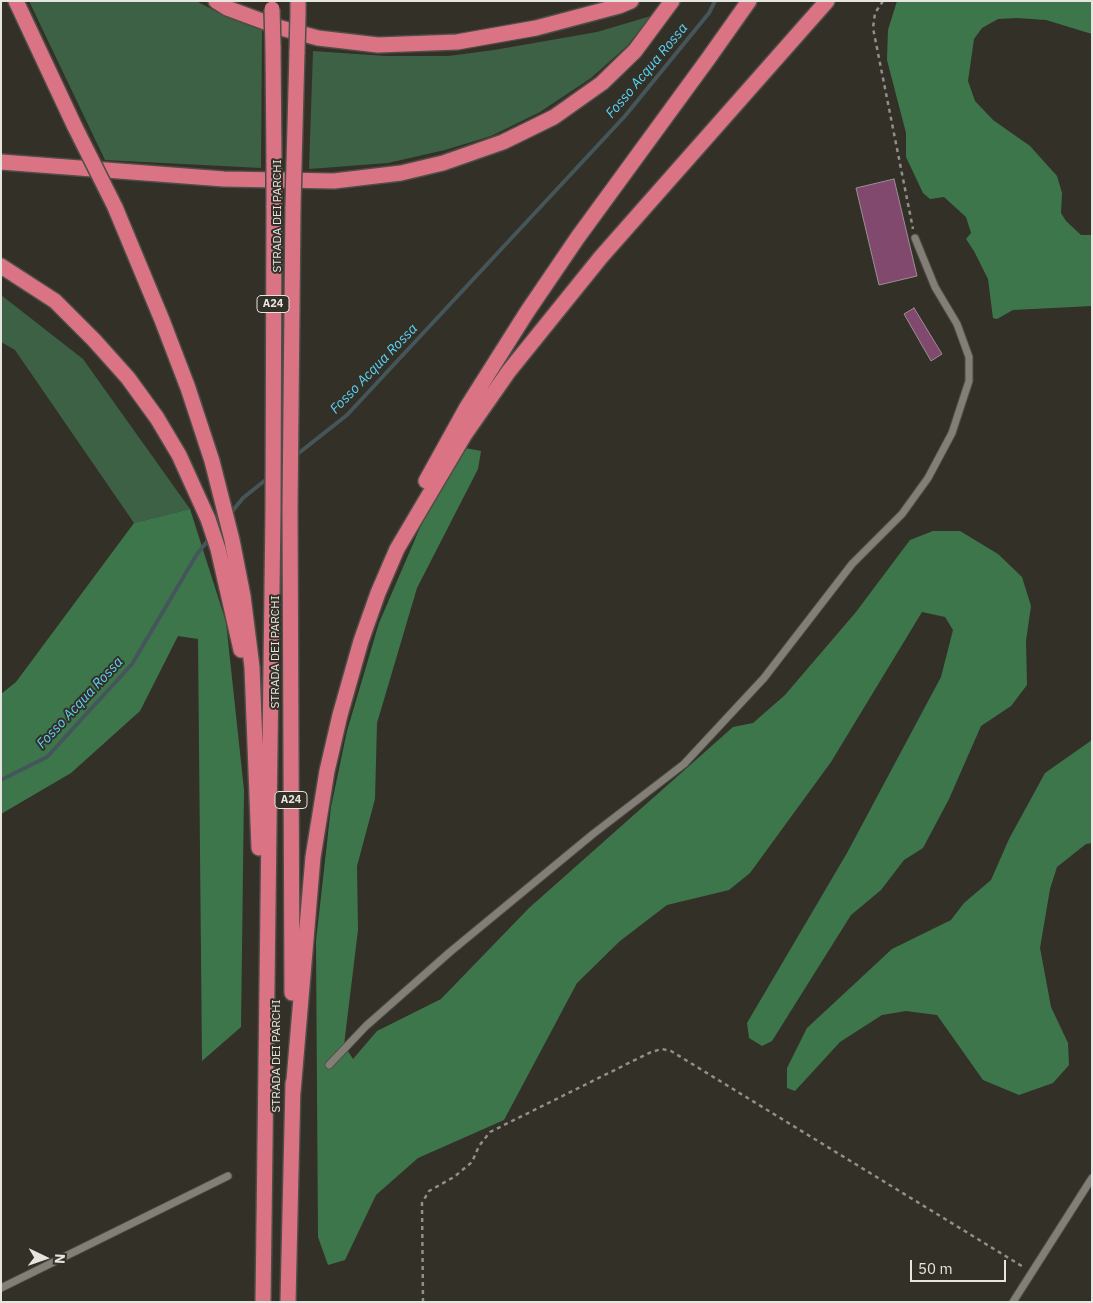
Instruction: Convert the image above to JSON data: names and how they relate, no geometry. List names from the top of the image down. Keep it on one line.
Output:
{"streets":{"highway":["STRADA DEI PARCHI","A24"]},"water":["Fosso Acqua Rossa"],"scale_bar":"50 m","north":"right"}
